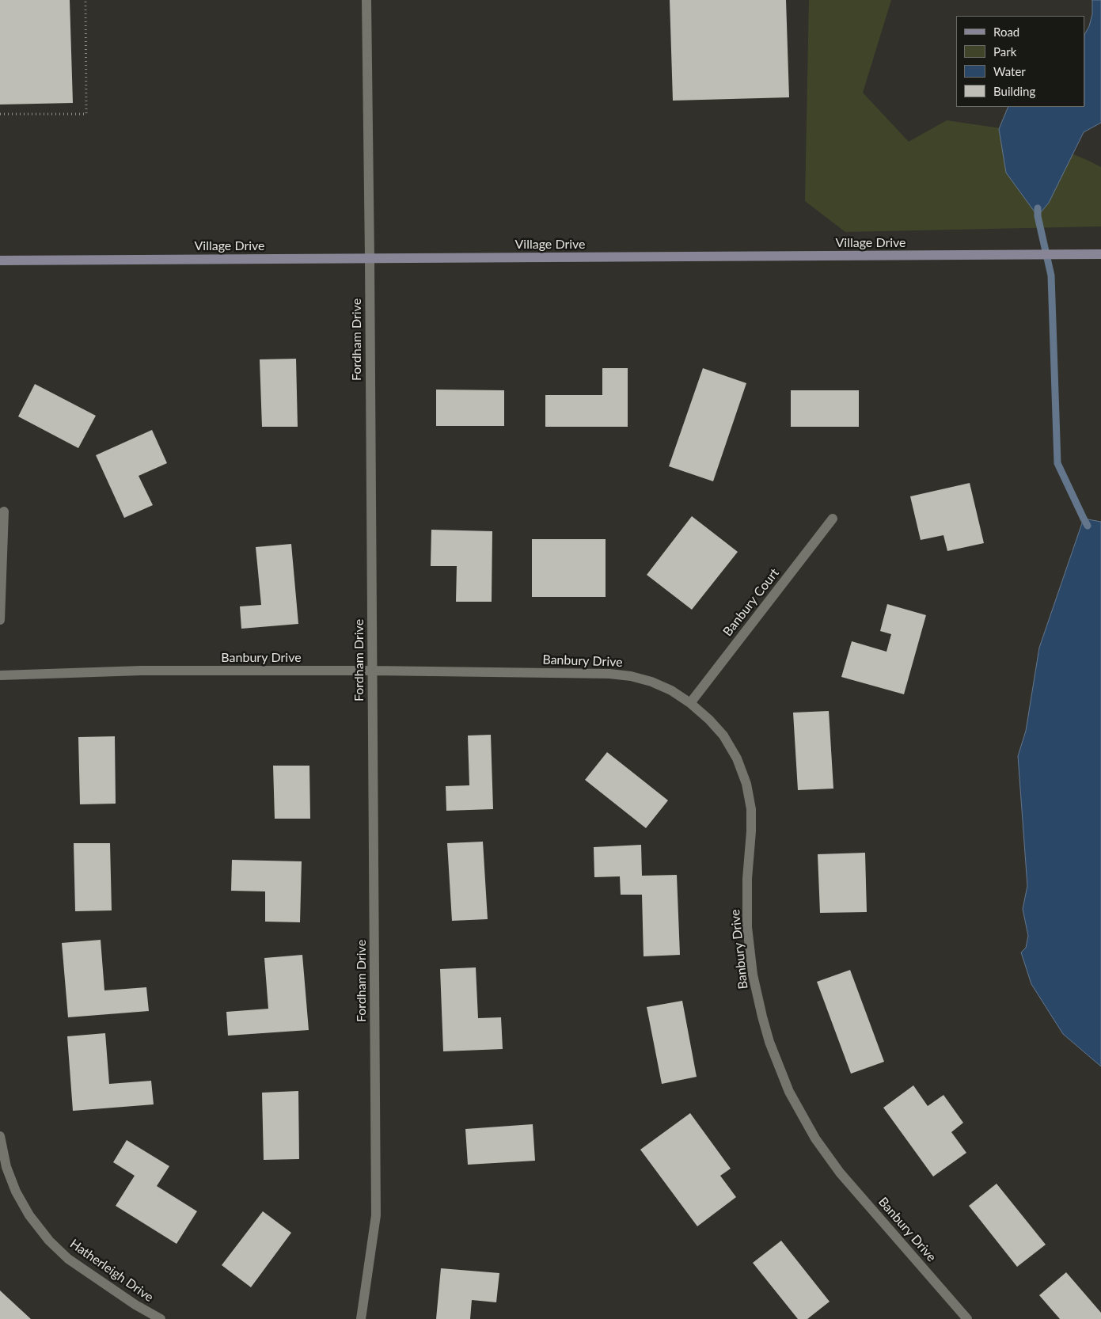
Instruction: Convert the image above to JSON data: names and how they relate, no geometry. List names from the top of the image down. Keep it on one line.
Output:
{"streets":{"main road":["Village Drive"],"street":["Fordham Drive","Banbury Court","Banbury Drive","Hatherleigh Drive"]},"crossings":[["Village Drive","Fordham Drive"],["Fordham Drive","Banbury Drive"],["Banbury Court","Banbury Drive"]],"legend":["Road","Park","Water","Building"]}
